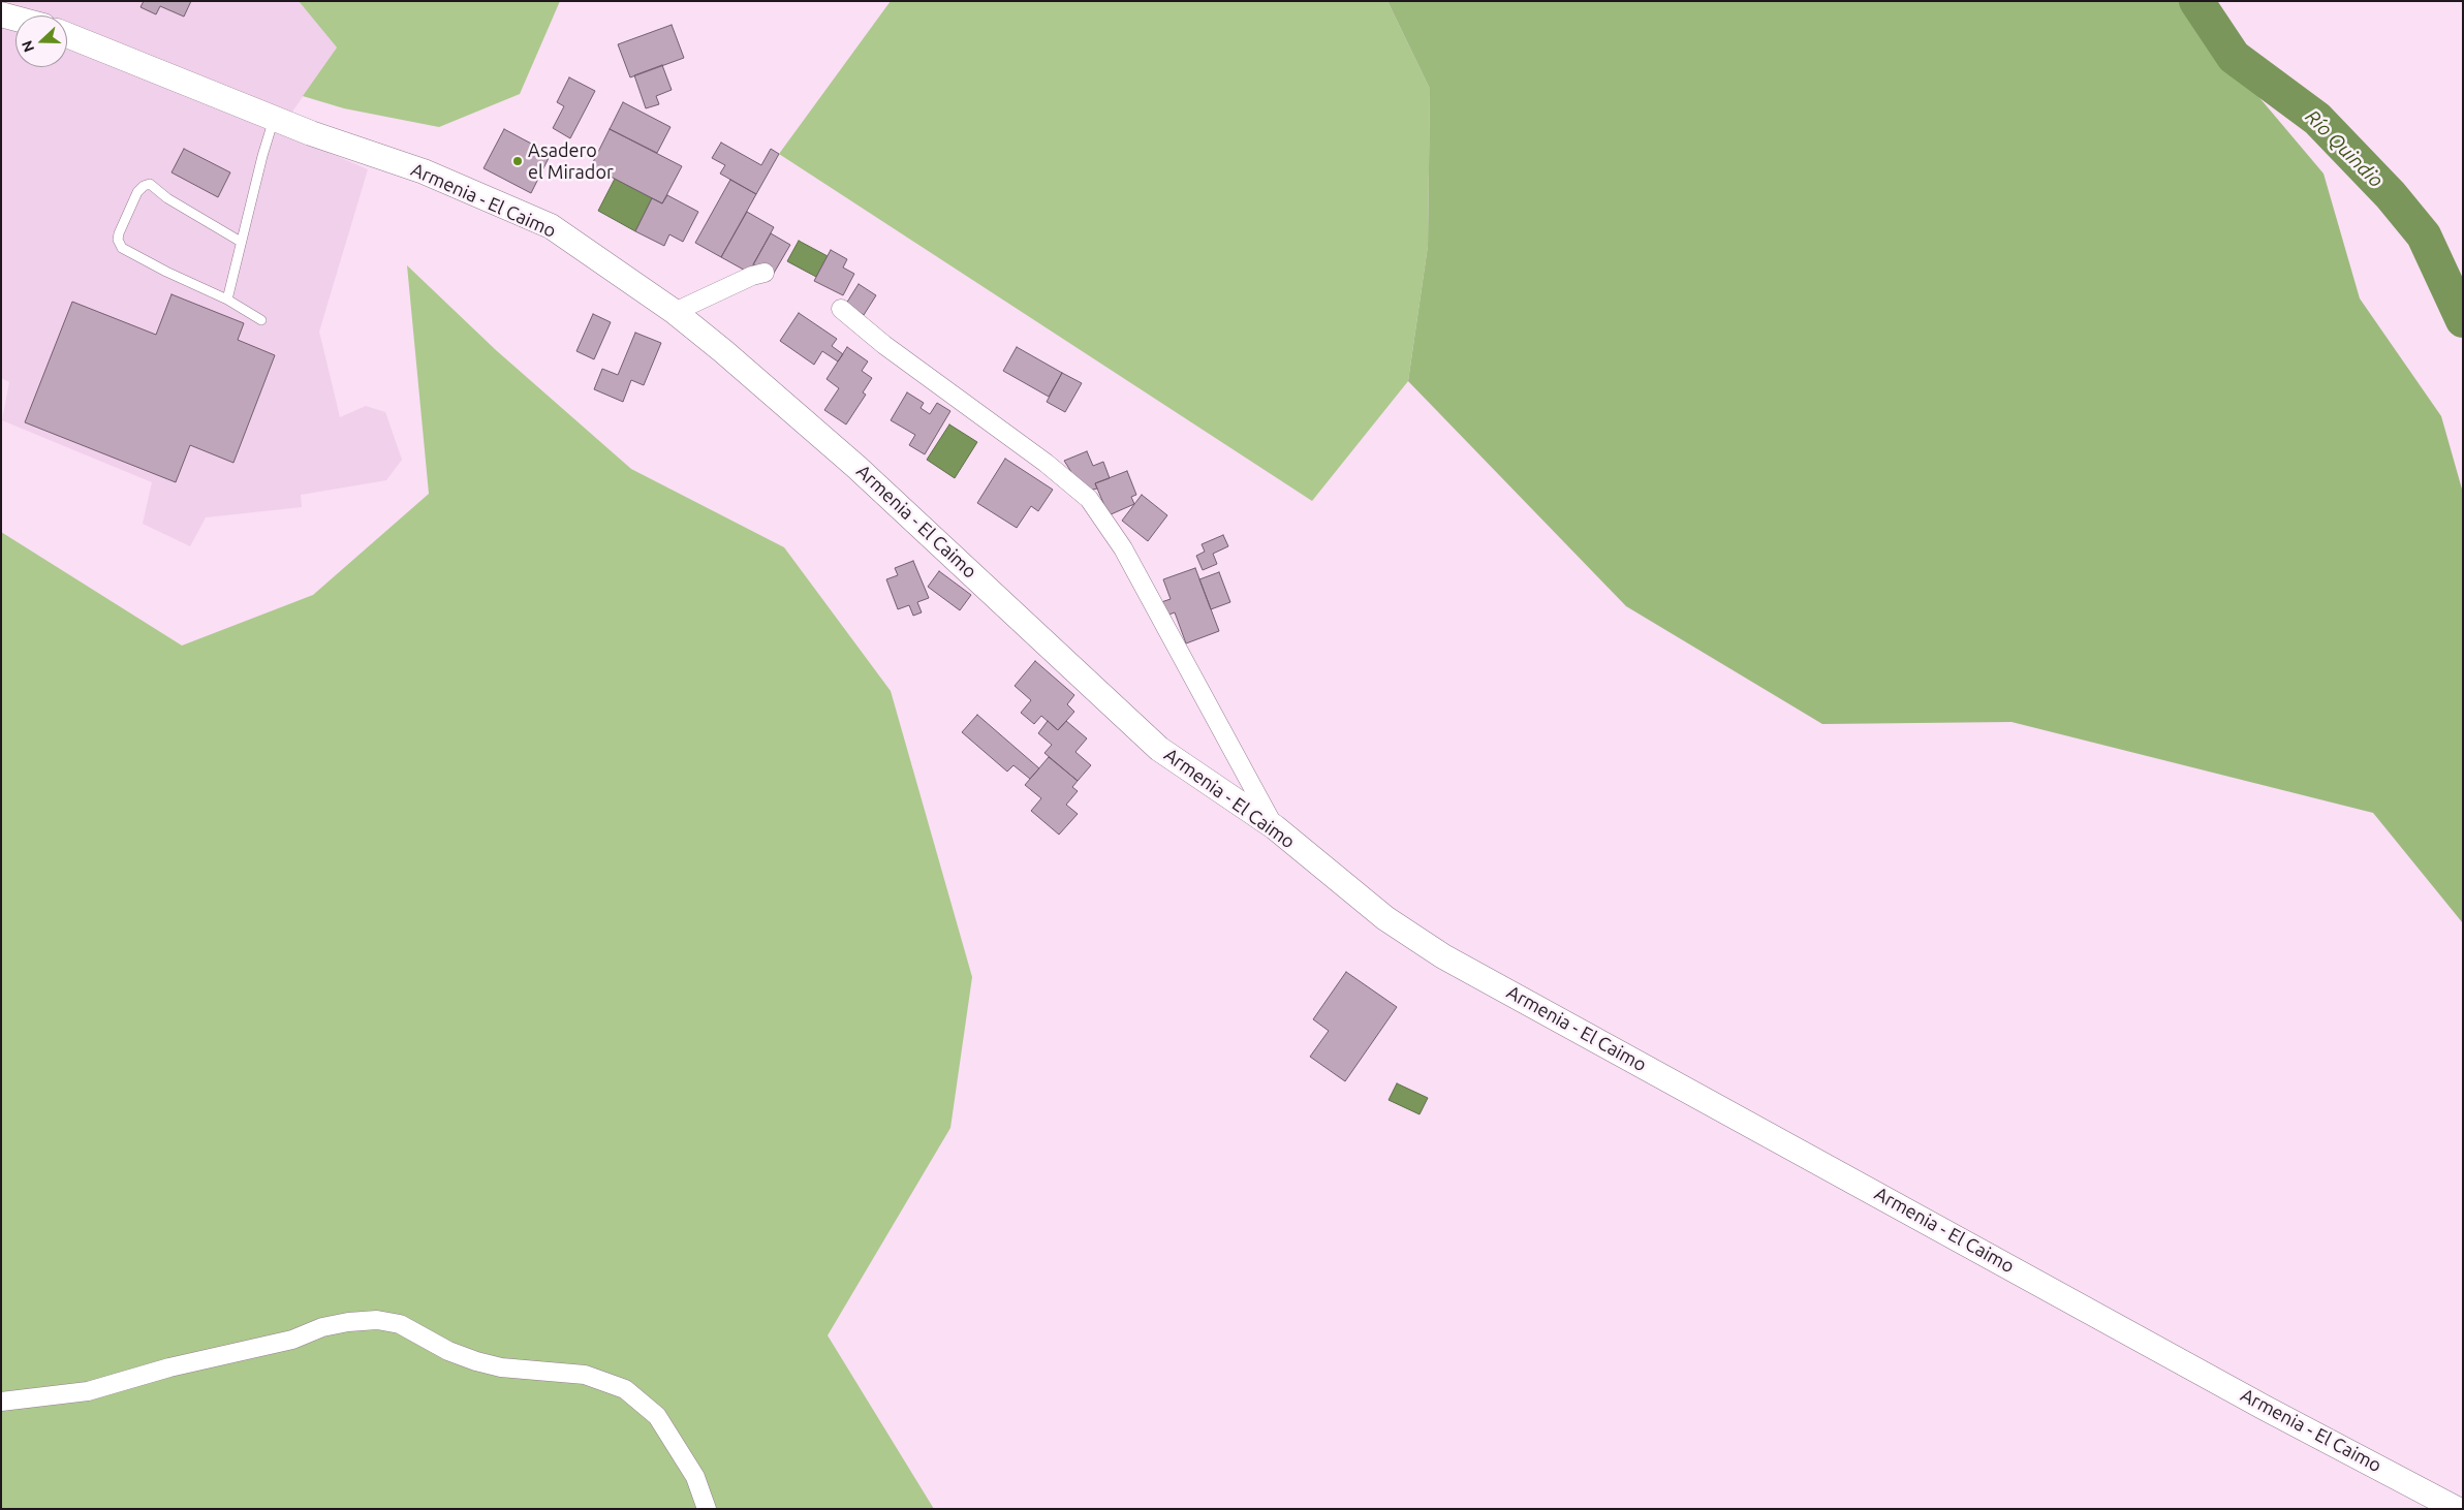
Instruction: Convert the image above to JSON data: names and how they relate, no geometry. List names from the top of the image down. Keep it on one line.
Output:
{"streets":{"main road":["Armenia - El Caimo"]},"water":["Río Quindio"],"places":["Asadero el Mirador"],"north":"left"}
